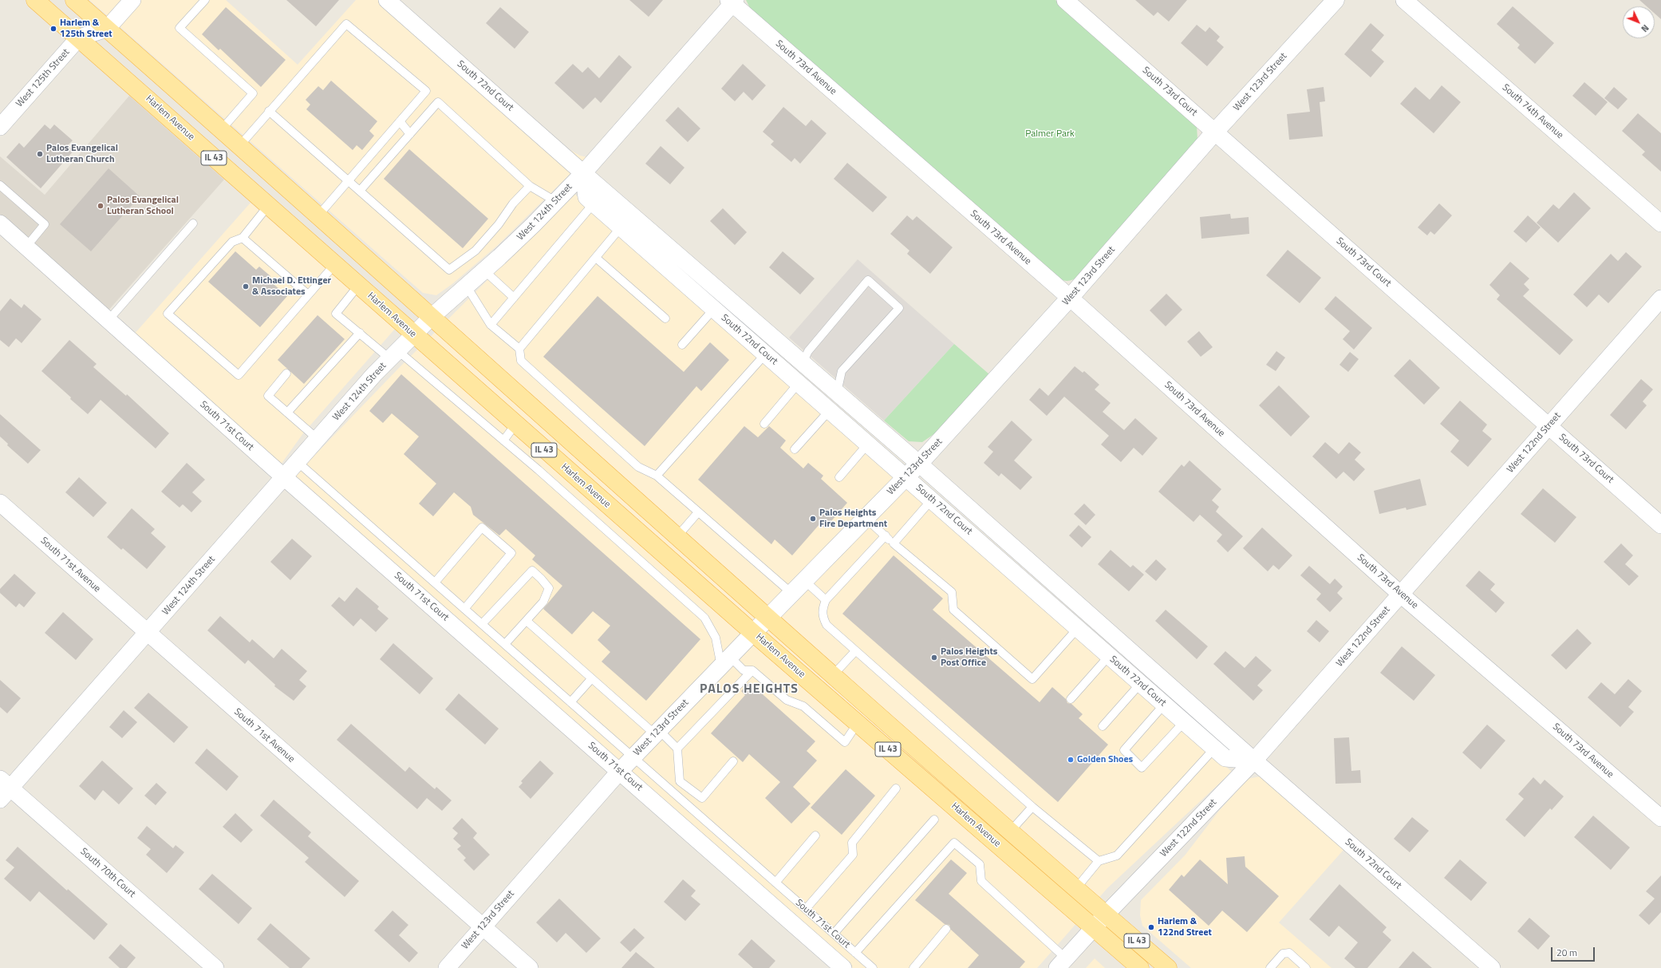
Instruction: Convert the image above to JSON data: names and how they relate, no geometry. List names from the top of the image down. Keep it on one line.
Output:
{"streets":{"main road":["Harlem Avenue","IL 43"],"street":["South 73rd Avenue","West 125th Street","West 123rd Street","South 72nd Court","South 73rd Court","South 74th Avenue","West 124th Street","South 71st Court","West 122nd Street","South 71st Avenue","South 70th Court"]},"crossings":[["South 73rd Avenue","West 123rd Street"],["South 73rd Avenue","West 124th Street"],["South 73rd Avenue","West 122nd Street"],["West 125th Street","Harlem Avenue"],["West 123rd Street","South 72nd Court"],["West 123rd Street","South 73rd Court"],["West 123rd Street","Harlem Avenue"],["West 123rd Street","South 71st Court"],["West 123rd Street","South 71st Avenue"],["South 72nd Court","West 124th Street"],["South 72nd Court","West 122nd Street"],["South 73rd Court","West 122nd Street"],["Harlem Avenue","West 124th Street"],["Harlem Avenue","West 122nd Street"],["West 124th Street","South 71st Court"],["West 124th Street","South 71st Avenue"],["West 124th Street","South 70th Court"]],"districts":["PALOS HEIGHTS"],"parks":["Palmer Park"],"places":["Harlem & 125th Street","Palos Evangelical Lutheran Church","Palos Evangelical Lutheran School","Michael D. Ettinger & Associates","Palos Heights Fire Department","Palos Heights Post Office","Golden Shoes","Harlem & 122nd Street"],"scale_bar":"20 m","north":"bottom right"}
